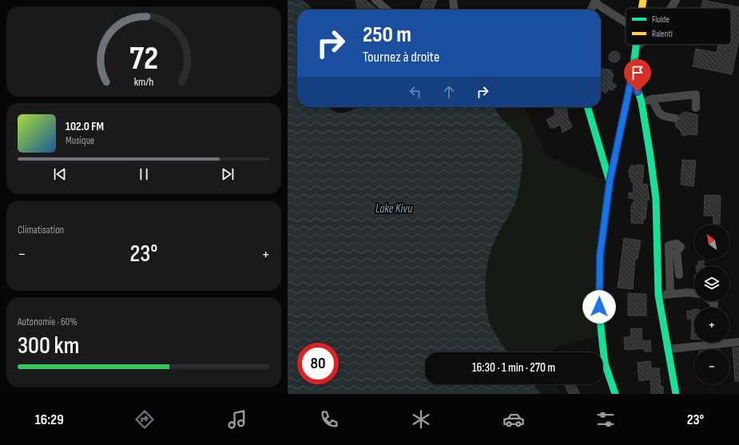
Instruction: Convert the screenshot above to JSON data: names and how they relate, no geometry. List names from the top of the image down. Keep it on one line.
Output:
{"water":["Lake Kivu"],"legend":["Fluide","Ralenti"],"north":"top left","page":{"turn":["250 m","Tournez à droite"],"song":["102.0 FM","Musique"],"tile":["Climatisation",["Autonomie · 60%","300 km"]],"map_buttons":["+","−"],"heat":["−","23°","+"],"limit":"80","trip":"16:30 · 1 min · 270 m","tabs":["16:29","23°"],"gauge":["72","km/h"]}}
